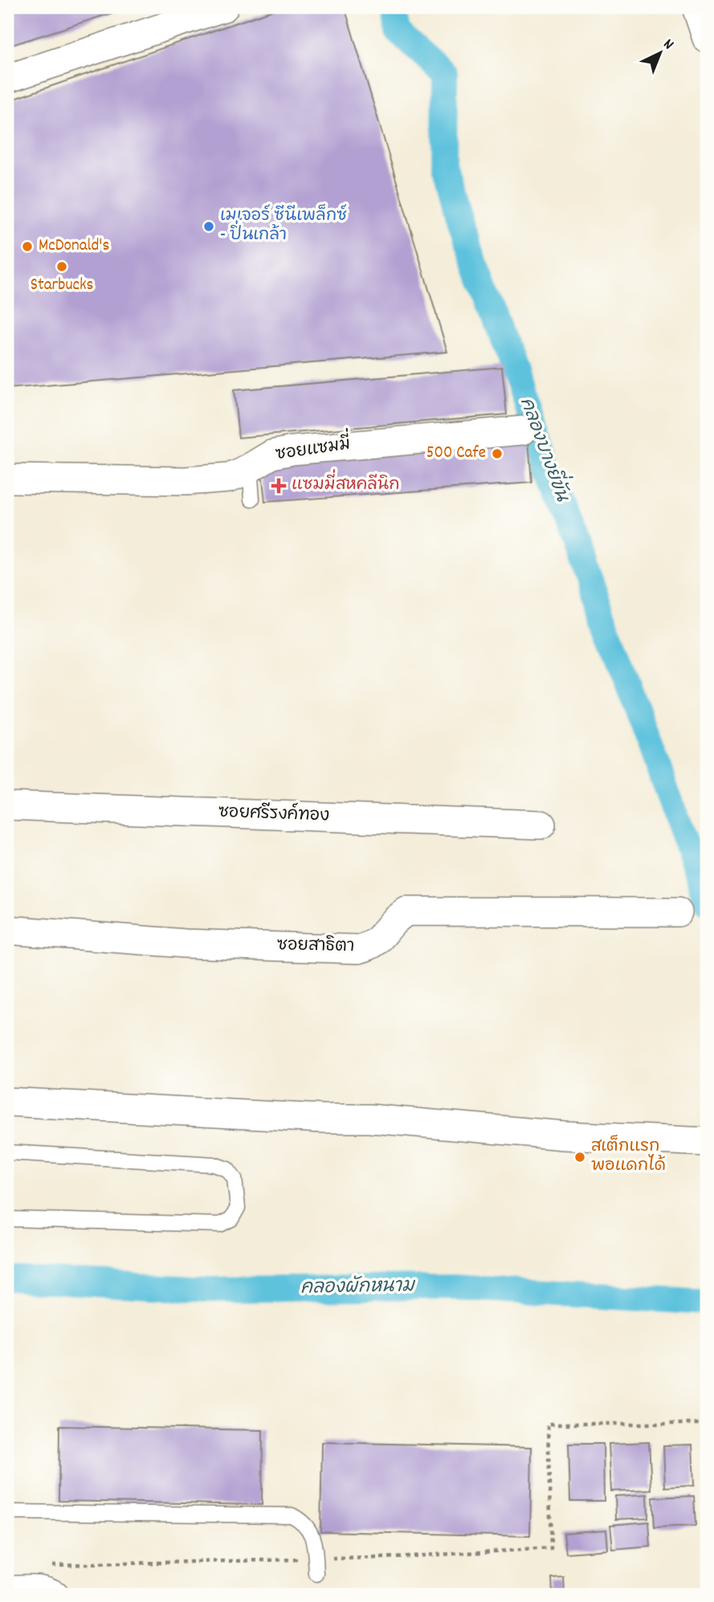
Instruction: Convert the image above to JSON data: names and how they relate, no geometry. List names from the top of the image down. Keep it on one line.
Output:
{"streets":{"street":["ซอยแซมมี่","ซอยศรีรงค์ทอง","ซอยสาธิตา"]},"water":["คลองบางยี่ขัน","คลองผักหนาม"],"places":{"other":["เมเจอร์ ซีนีเพล็กซ์ - ปิ่นเกล้า","McDonald's","Starbucks","500 Cafe","สเต็กแรก พอแดกได้"],"health":["แซมมี่สหคลีนิก"]},"north":"top right"}
